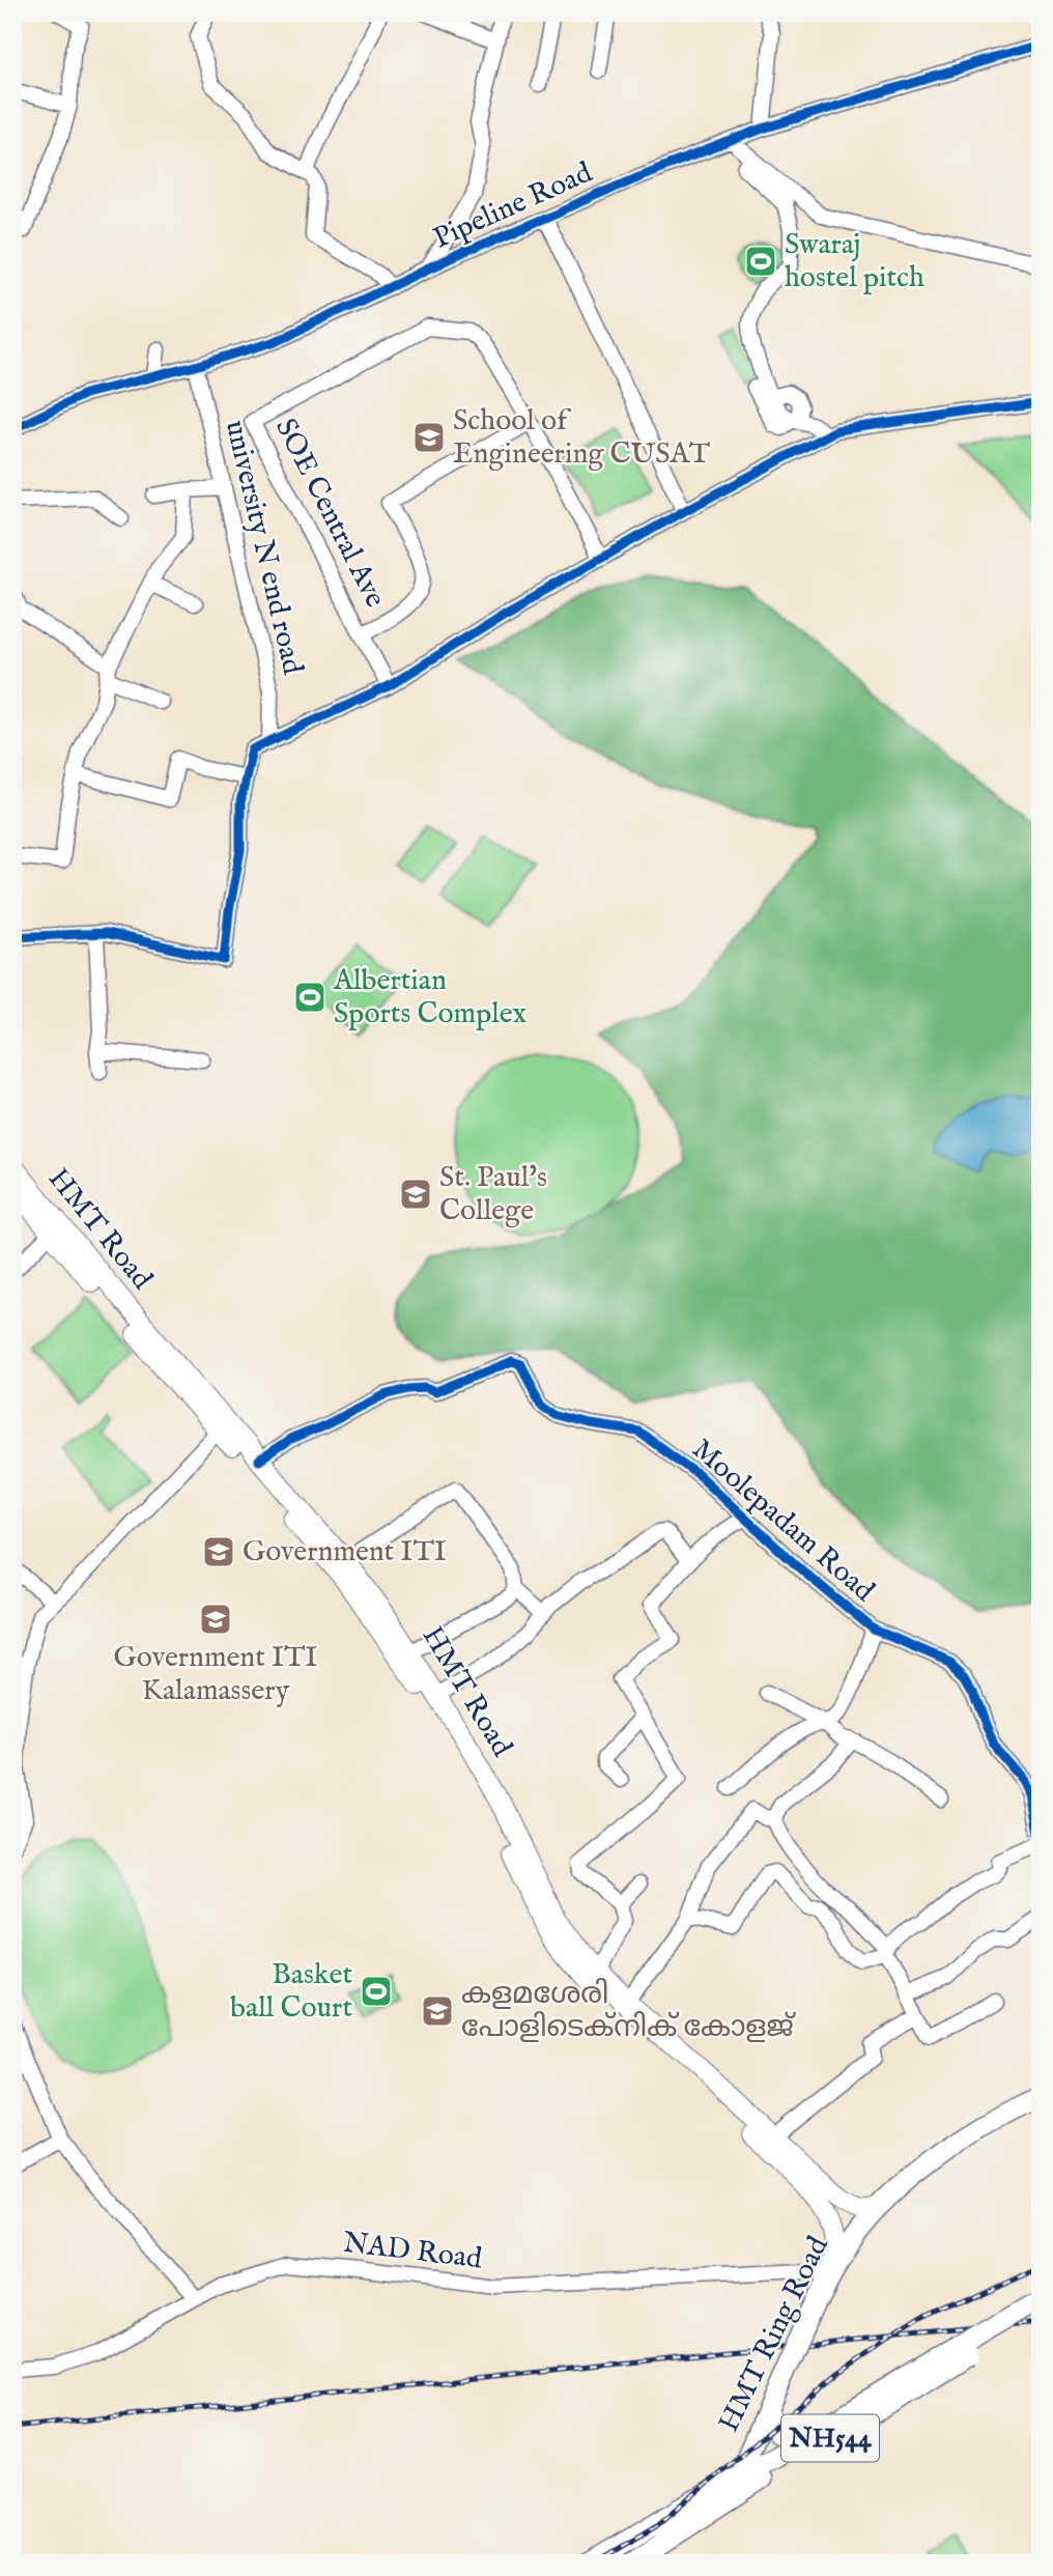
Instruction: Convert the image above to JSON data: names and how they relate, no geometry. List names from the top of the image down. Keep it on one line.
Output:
{"streets":{"highway":["HMT Ring Road","NH544"],"main road":["HMT Road"],"street":["Pipeline Road","SOE Central Ave","university N end road","Moolepadam Road","NAD Road"]},"crossings":[["Pipeline Road","university N end road"],["HMT Road","Moolepadam Road"],["HMT Road","NAD Road"],["HMT Road","HMT Ring Road"],["NAD Road","HMT Ring Road"],["HMT Ring Road","NH544"]],"places":{"sports":["Swaraj hostel pitch","Albertian Sports Complex","Basket ball Court"],"school or university":["School of Engineering CUSAT","St. Paul's College","Government ITI","Government ITI Kalamassery","കളമശേരി പോളിടെക്നിക് കോളജ്"]}}
